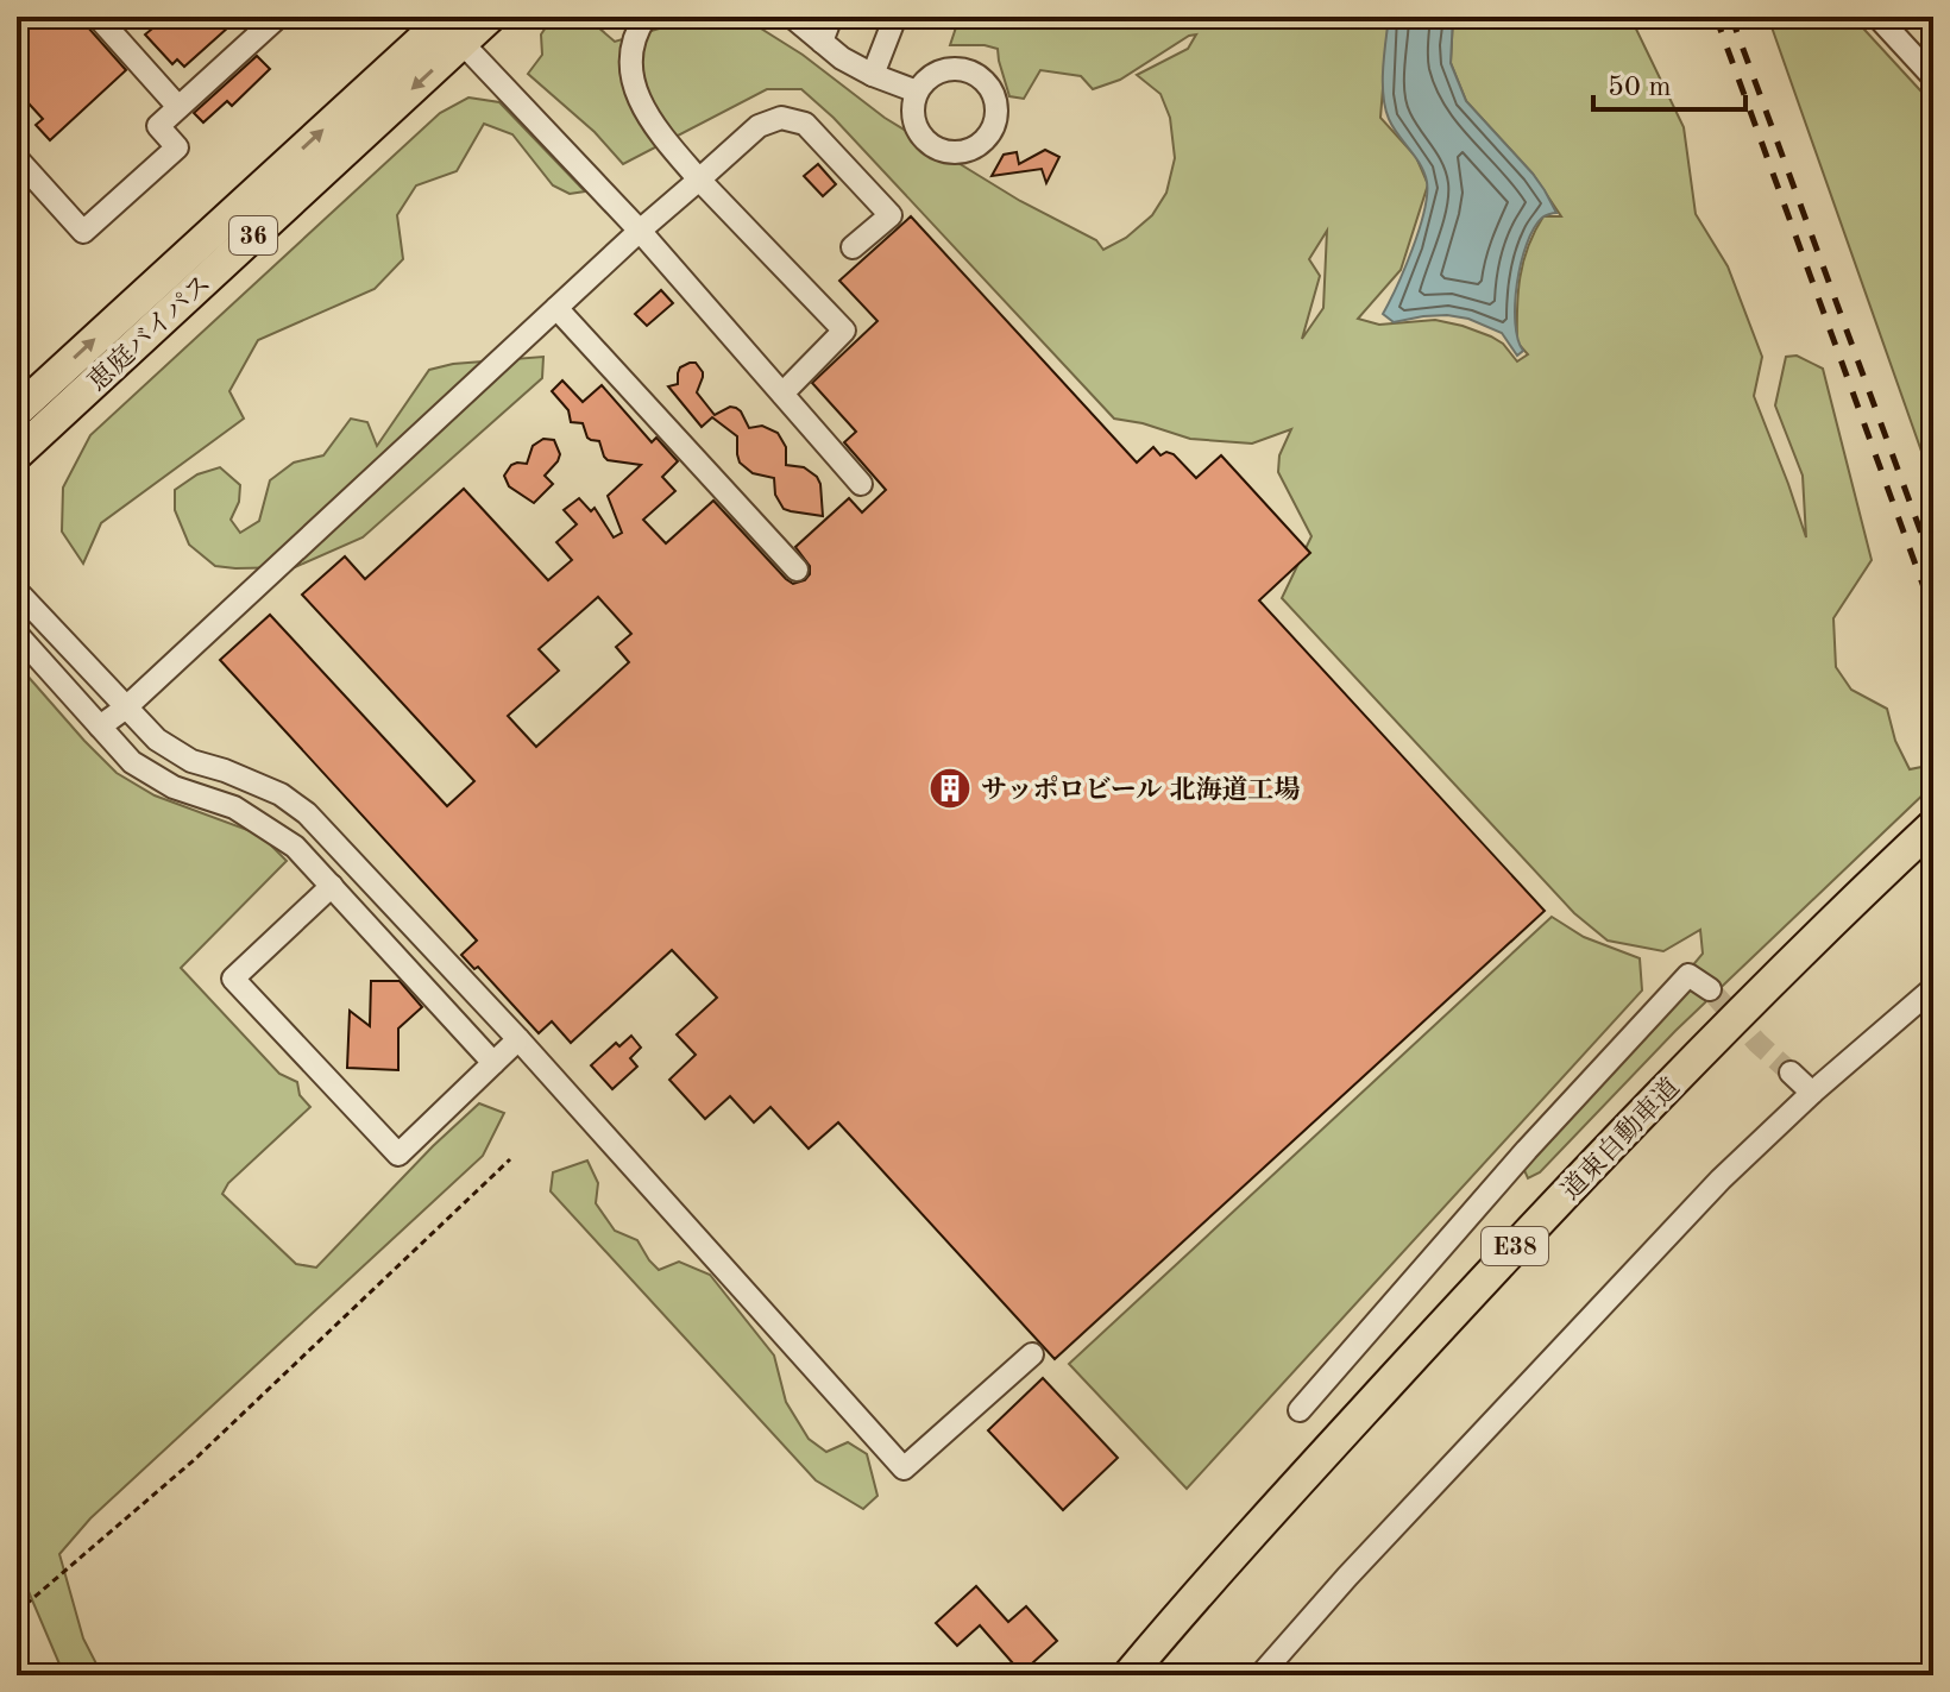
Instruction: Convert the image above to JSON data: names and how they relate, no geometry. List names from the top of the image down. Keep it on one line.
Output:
{"streets":{"highway":["36","恵庭バイパス","道東自動車道","E38"]},"places":{"building":["サッポロビール 北海道工場"]},"scale_bar":"50 m"}
